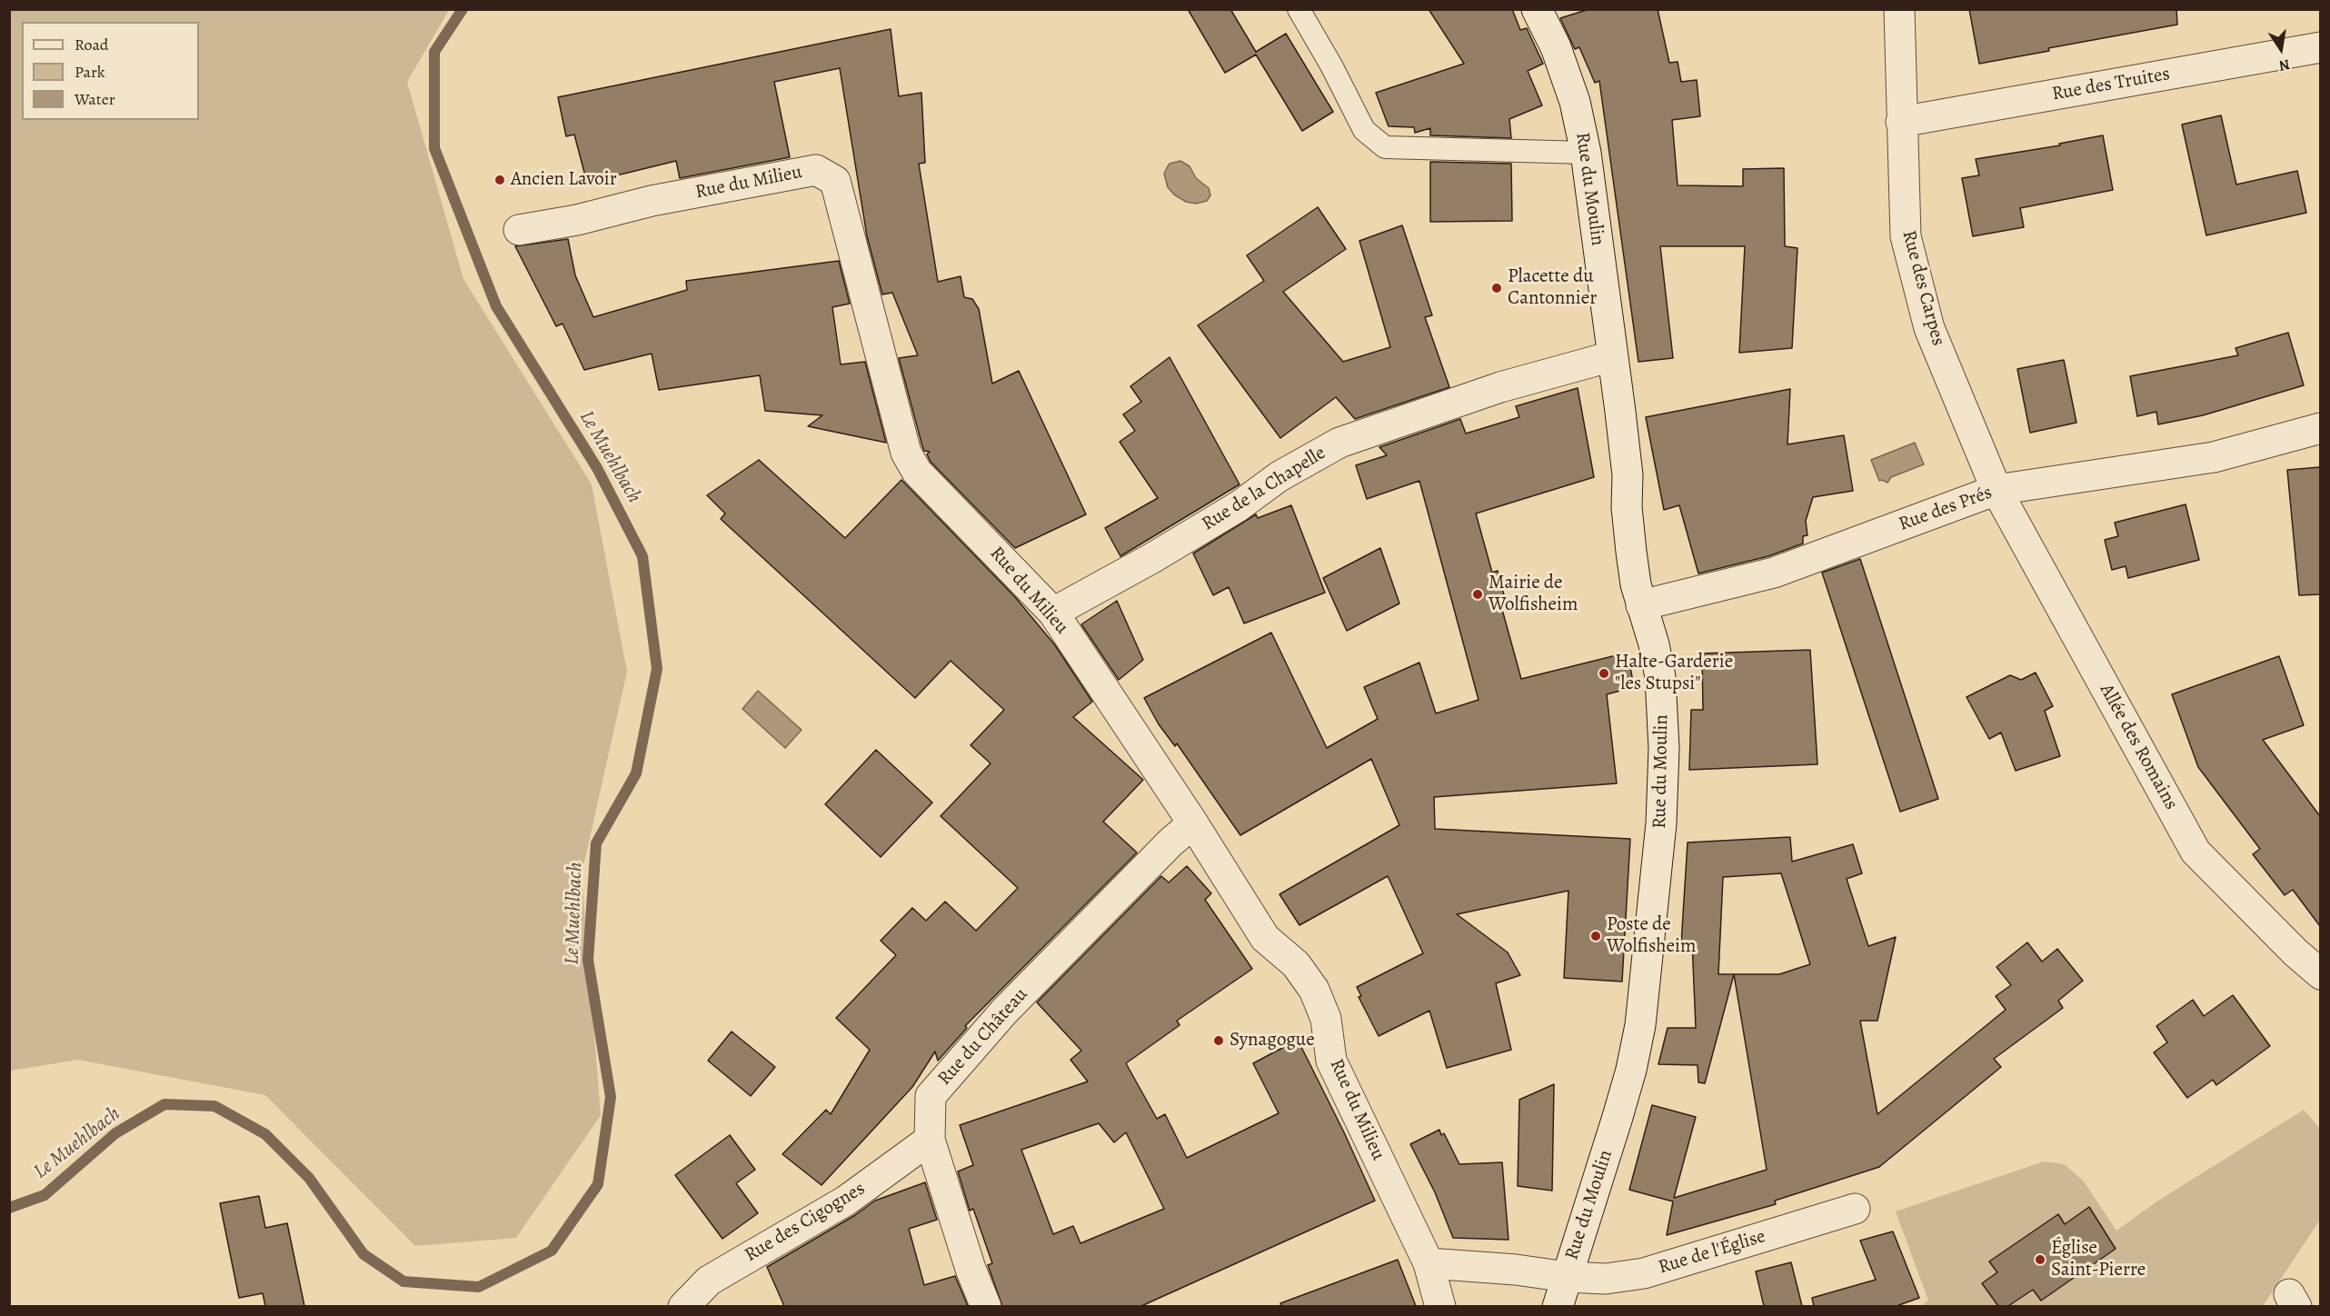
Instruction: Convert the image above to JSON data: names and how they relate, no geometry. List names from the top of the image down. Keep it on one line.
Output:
{"streets":{"street":["Rue des Truites","Rue du Milieu","Rue du Moulin","Rue des Carpes","Rue de la Chapelle","Rue des Prés","Allée des Romains","Rue du Château","Rue des Cigognes","Rue de l'Église"]},"crossings":[["Rue des Truites","Rue des Carpes"],["Rue du Milieu","Rue de la Chapelle"],["Rue du Milieu","Rue du Château"],["Rue du Moulin","Rue de la Chapelle"],["Rue du Moulin","Rue des Prés"],["Rue du Moulin","Rue de l'Église"],["Rue des Carpes","Rue des Prés"],["Rue des Carpes","Allée des Romains"],["Rue des Prés","Allée des Romains"],["Rue du Château","Rue des Cigognes"]],"water":["Le Muehlbach"],"places":["Ancien Lavoir","Placette du Cantonnier","Mairie de Wolfisheim","Halte-Garderie \"les Stupsi\"","Poste de Wolfisheim","Synagogue","Église Saint-Pierre"],"legend":["Road","Park","Water"],"north":"bottom"}
